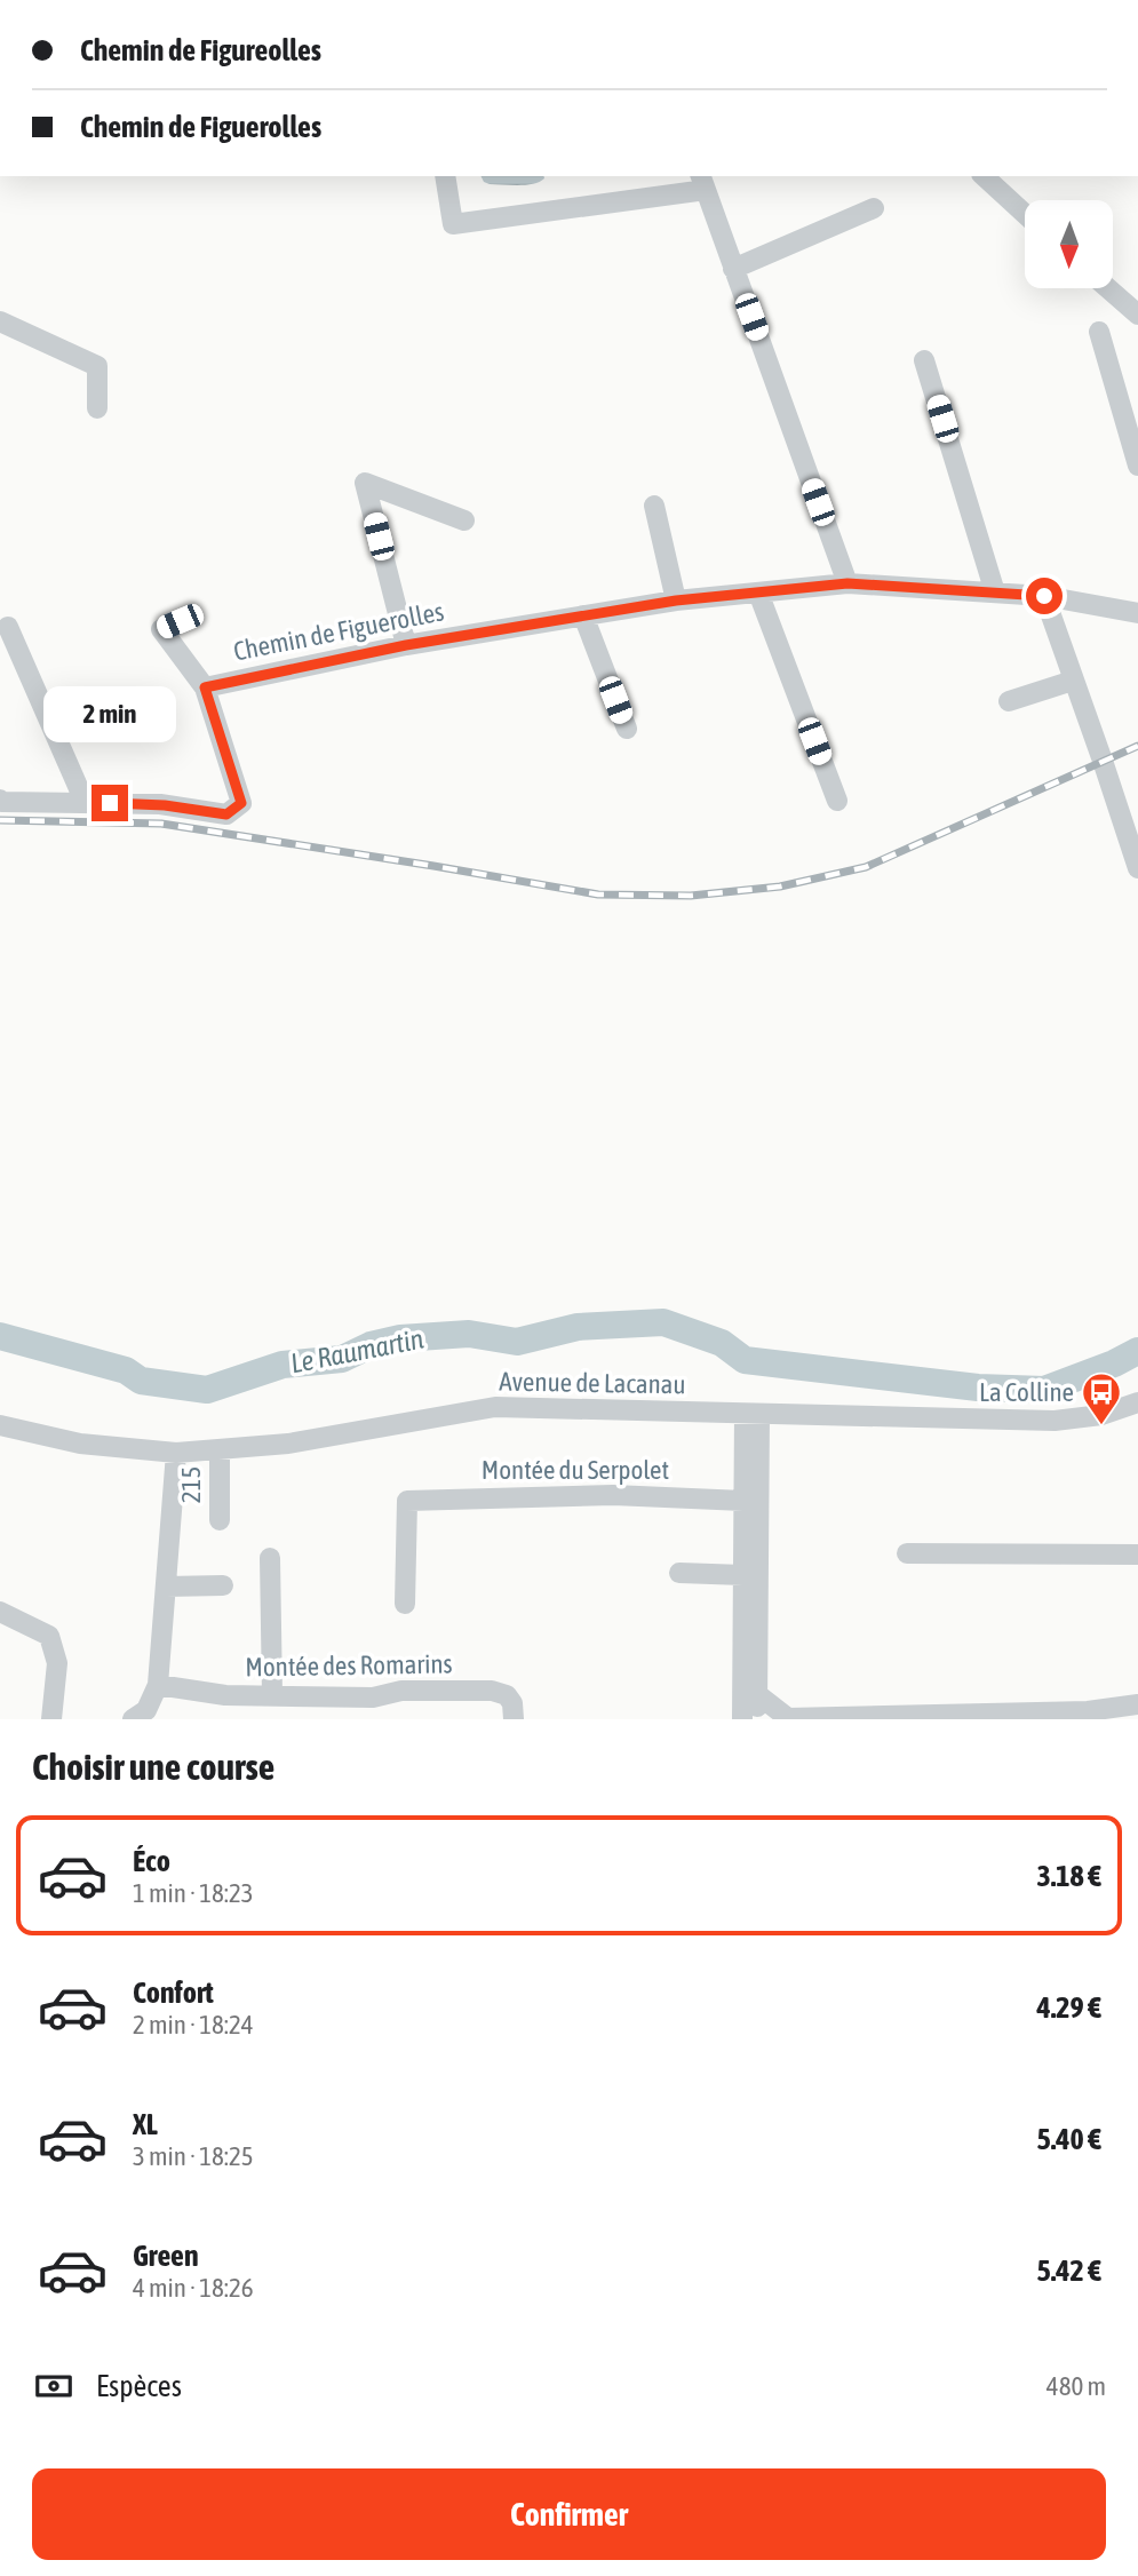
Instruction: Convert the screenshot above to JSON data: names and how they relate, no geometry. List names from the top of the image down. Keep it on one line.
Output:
{"streets":{"street":["Chemin de Figuerolles","Avenue de Lacanau","Montée du Serpolet","215","Montée des Romarins"]},"crossings":[["Avenue de Lacanau","215"]],"water":["Le Raumartin"],"places":{"bus stop":["La Colline"]},"north":"bottom","page":{"banner":["Chemin de Figureolles","Chemin de Figuerolles"],"bubble":"2 min","heading":"Choisir une course","list":[{"name":"Éco","note":"1 min · 18:23","value":"3.18 €"},{"name":"Confort","note":"2 min · 18:24","value":"4.29 €"},{"name":"XL","note":"3 min · 18:25","value":"5.40 €"},{"name":"Green","note":"4 min · 18:26","value":"5.42 €"}],"pay":["Espèces","480 m"],"buttons":"Confirmer"}}
